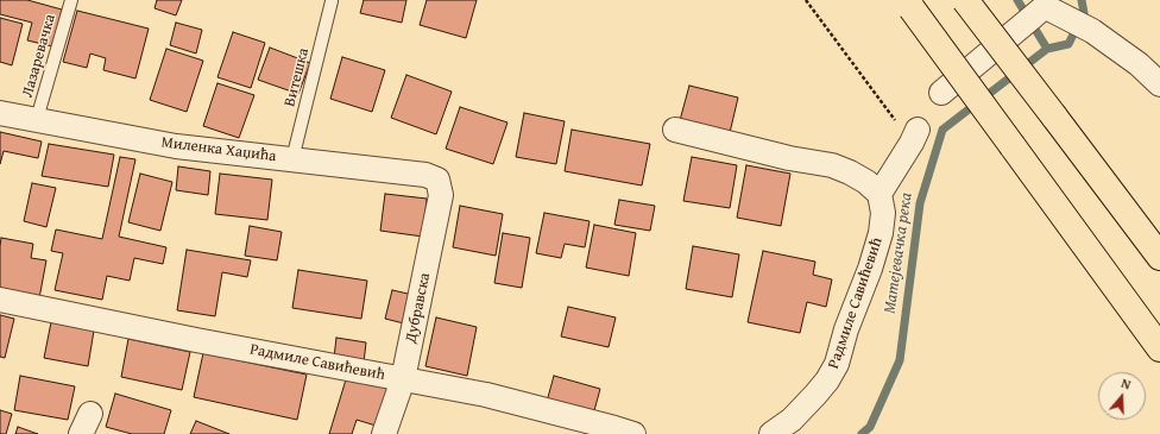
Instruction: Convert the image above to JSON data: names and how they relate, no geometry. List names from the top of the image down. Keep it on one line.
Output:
{"streets":{"street":["Миленка Хаџића","Радмиле Савићевић","Дубравска"],"lane":["Лазаревачка","Витешка"]},"crossings":[["Лазаревачка","Миленка Хаџића"],["Витешка","Миленка Хаџића"],["Миленка Хаџића","Дубравска"],["Радмиле Савићевић","Дубравска"]],"water":["Матејевачка река"],"north":"top"}
